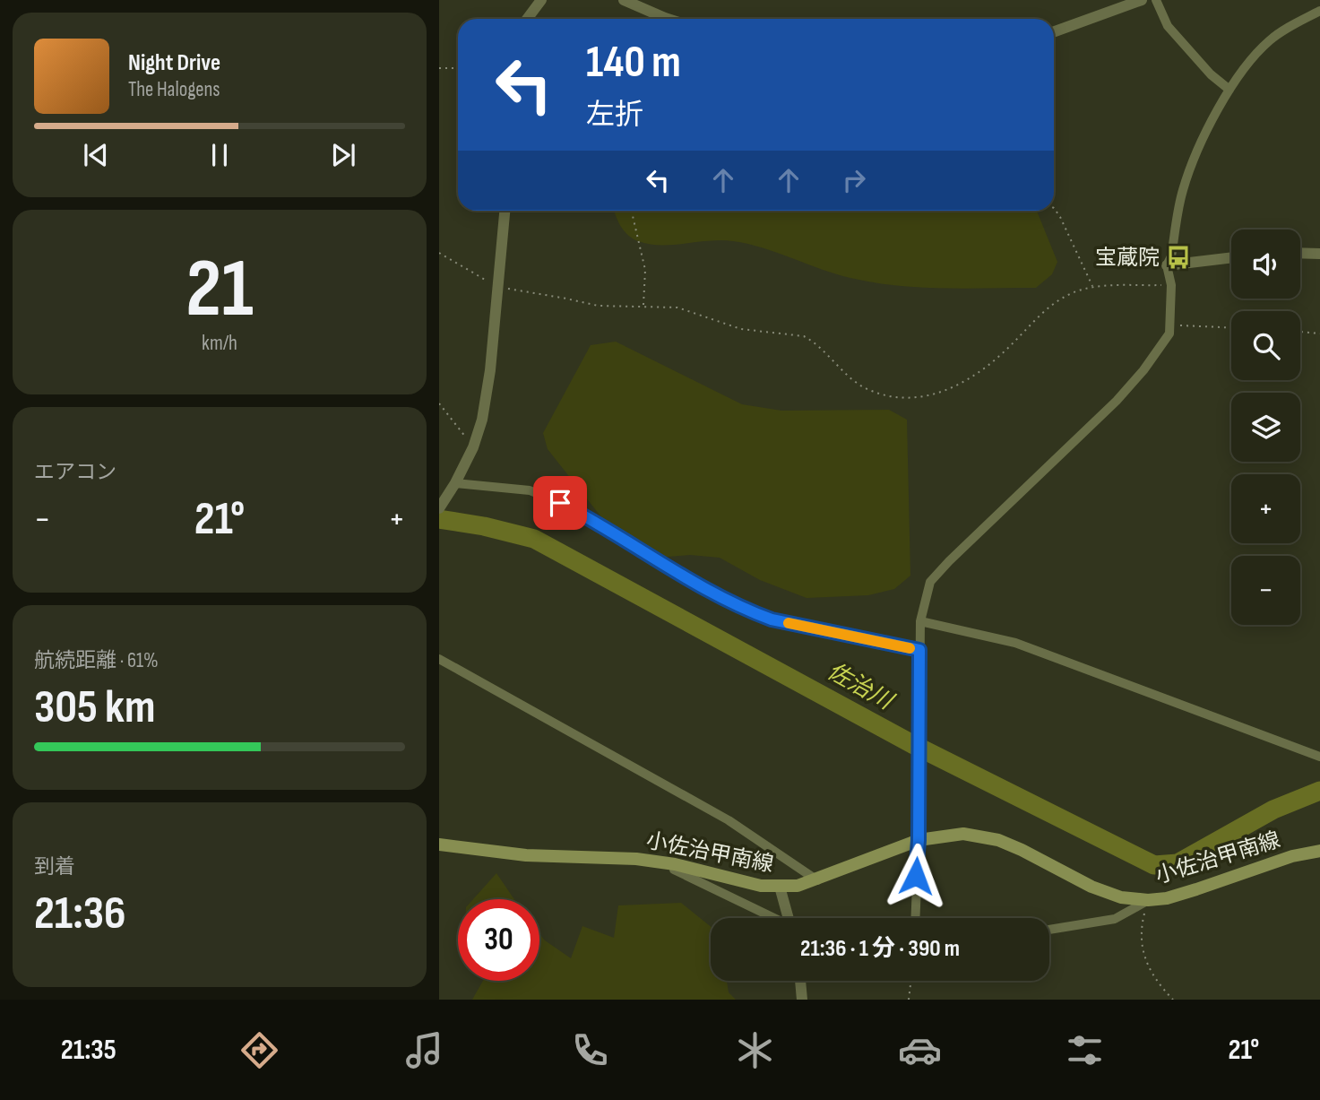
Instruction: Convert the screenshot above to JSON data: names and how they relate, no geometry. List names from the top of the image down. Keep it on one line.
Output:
{"streets":{"main road":["小佐治甲南線"]},"water":["佐治川"],"places":{"bus stop":["宝蔵院"]},"page":{"turn":["140 m","左折"],"song":["Night Drive","The Halogens"],"tile":[["21","km/h"],"エアコン",["航続距離 · 61%","305 km"],["到着","21:36"]],"map_buttons":["+","−"],"heat":["−","21°","+"],"limit":"30","trip":"21:36 · 1 分 · 390 m","tabs":["21:35","21°"]}}
